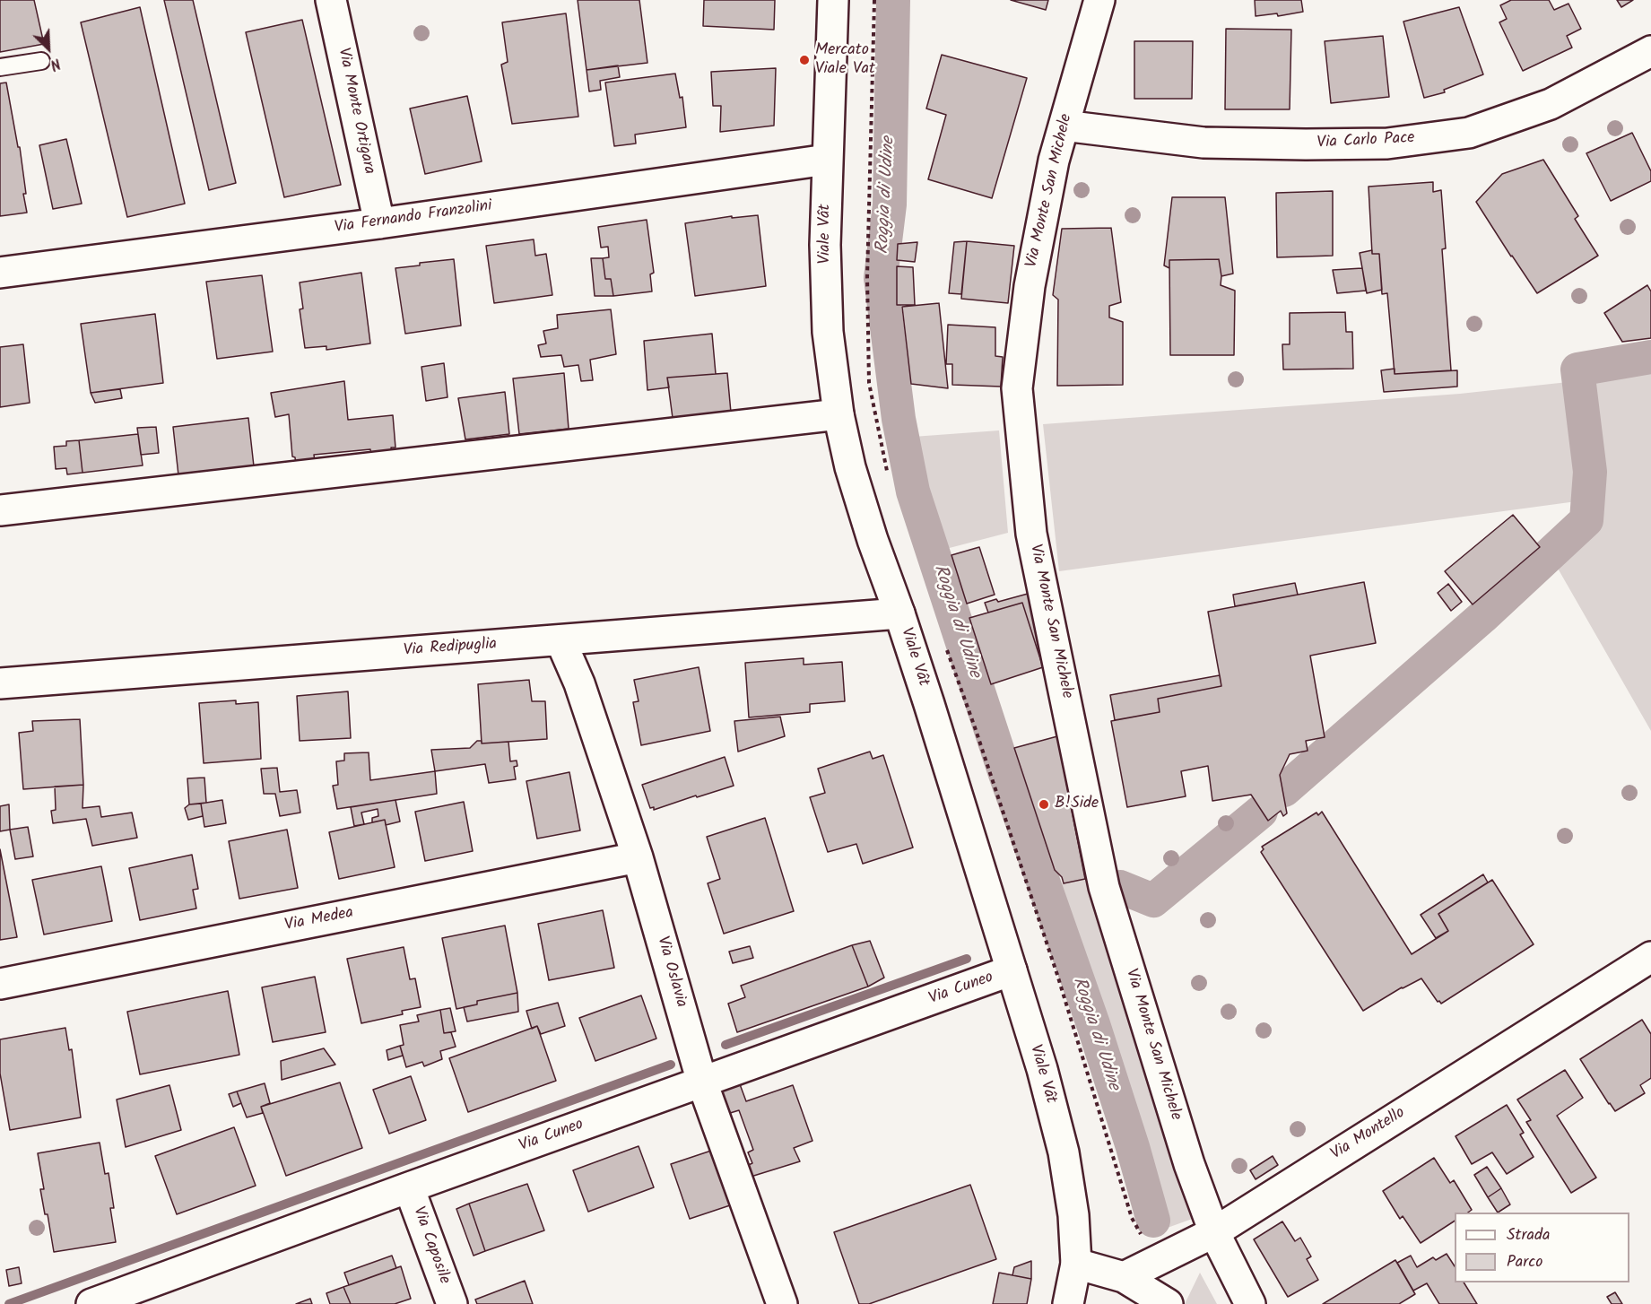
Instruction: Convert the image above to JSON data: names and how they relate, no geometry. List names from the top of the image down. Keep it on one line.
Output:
{"streets":{"street":["Via Monte Ortigara","Via Carlo Pace","Via Monte San Michele","Via Fernando Franzolini","Viale Vât","Via Redipuglia","Via Medea","Via Oslavia","Via Cuneo","Via Montello","Via Caposile"]},"crossings":[["Via Monte Ortigara","Via Fernando Franzolini"],["Via Carlo Pace","Via Monte San Michele"],["Via Monte San Michele","Via Montello"],["Via Fernando Franzolini","Viale Vât"],["Viale Vât","Via Redipuglia"],["Viale Vât","Via Cuneo"],["Via Redipuglia","Via Oslavia"],["Via Medea","Via Oslavia"],["Via Oslavia","Via Cuneo"],["Via Cuneo","Via Caposile"]],"water":["Roggia di Udine"],"places":["Mercato Viale Vat","B!Side"],"legend":["Strada","Parco"],"north":"bottom right"}
